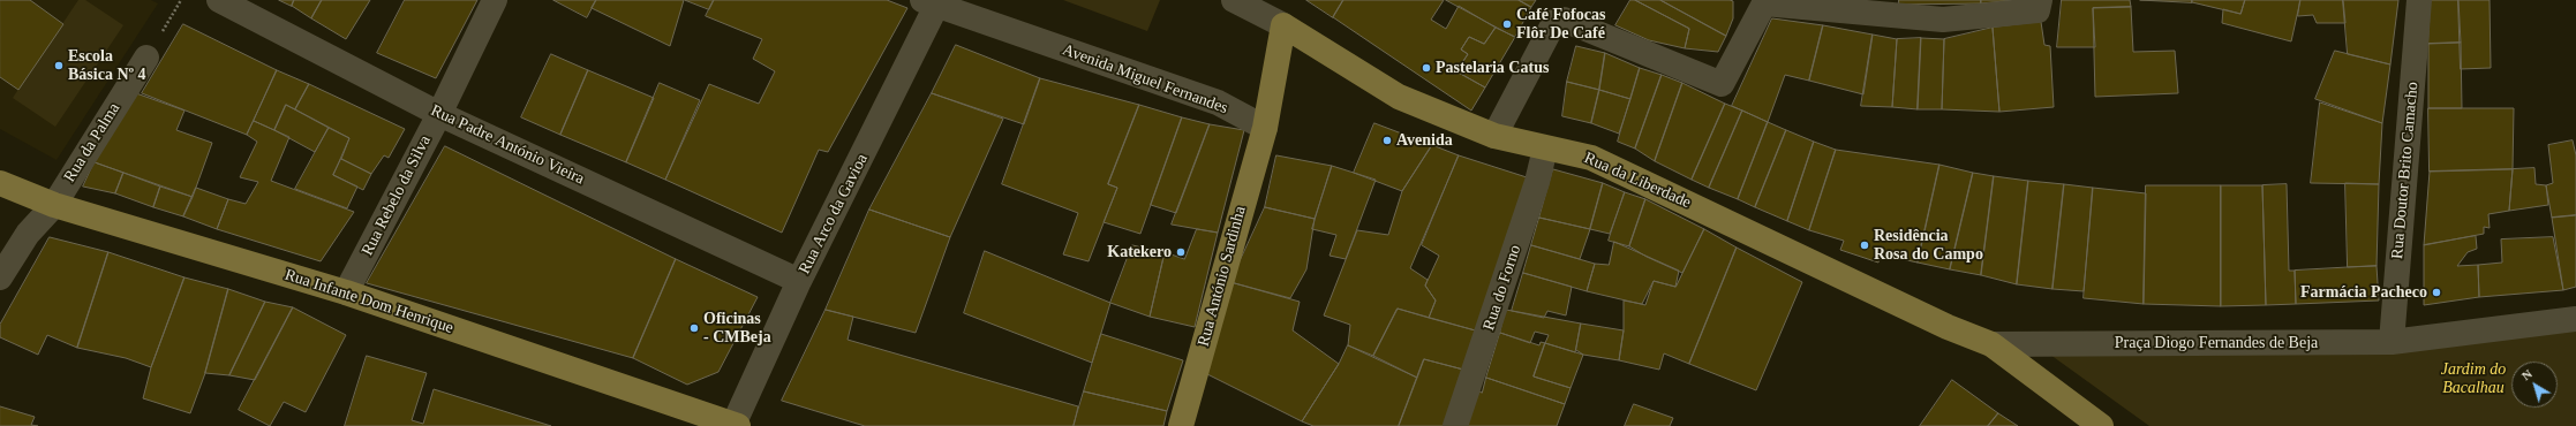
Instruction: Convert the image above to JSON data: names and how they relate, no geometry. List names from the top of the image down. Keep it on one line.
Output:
{"streets":{"main road":["Rua da Liberdade","Rua António Sardinha","Rua Infante Dom Henrique"],"street":["Avenida Miguel Fernandes","Rua da Palma","Rua Padre António Vieira","Rua Doutor Brito Camacho","Rua Rebelo da Silva","Rua Arco da Gavioa","Rua do Forno","Praça Diogo Fernandes de Beja"]},"crossings":[["Avenida Miguel Fernandes","Rua Arco da Gavioa"],["Avenida Miguel Fernandes","Rua António Sardinha"],["Rua da Palma","Rua Infante Dom Henrique"],["Rua Padre António Vieira","Rua Rebelo da Silva"],["Rua Padre António Vieira","Rua Arco da Gavioa"],["Rua Doutor Brito Camacho","Praça Diogo Fernandes de Beja"],["Rua da Liberdade","Rua do Forno"],["Rua da Liberdade","Praça Diogo Fernandes de Beja"],["Rua Rebelo da Silva","Rua Infante Dom Henrique"],["Rua Arco da Gavioa","Rua Infante Dom Henrique"]],"parks":["Jardim do Bacalhau"],"places":["Café Fofocas Flôr De Café","Escola Básica Nº 4","Pastelaria Catus","Avenida","Residência Rosa do Campo","Katekero","Farmácia Pacheco","Oficinas - CMBeja"],"north":"top left"}
